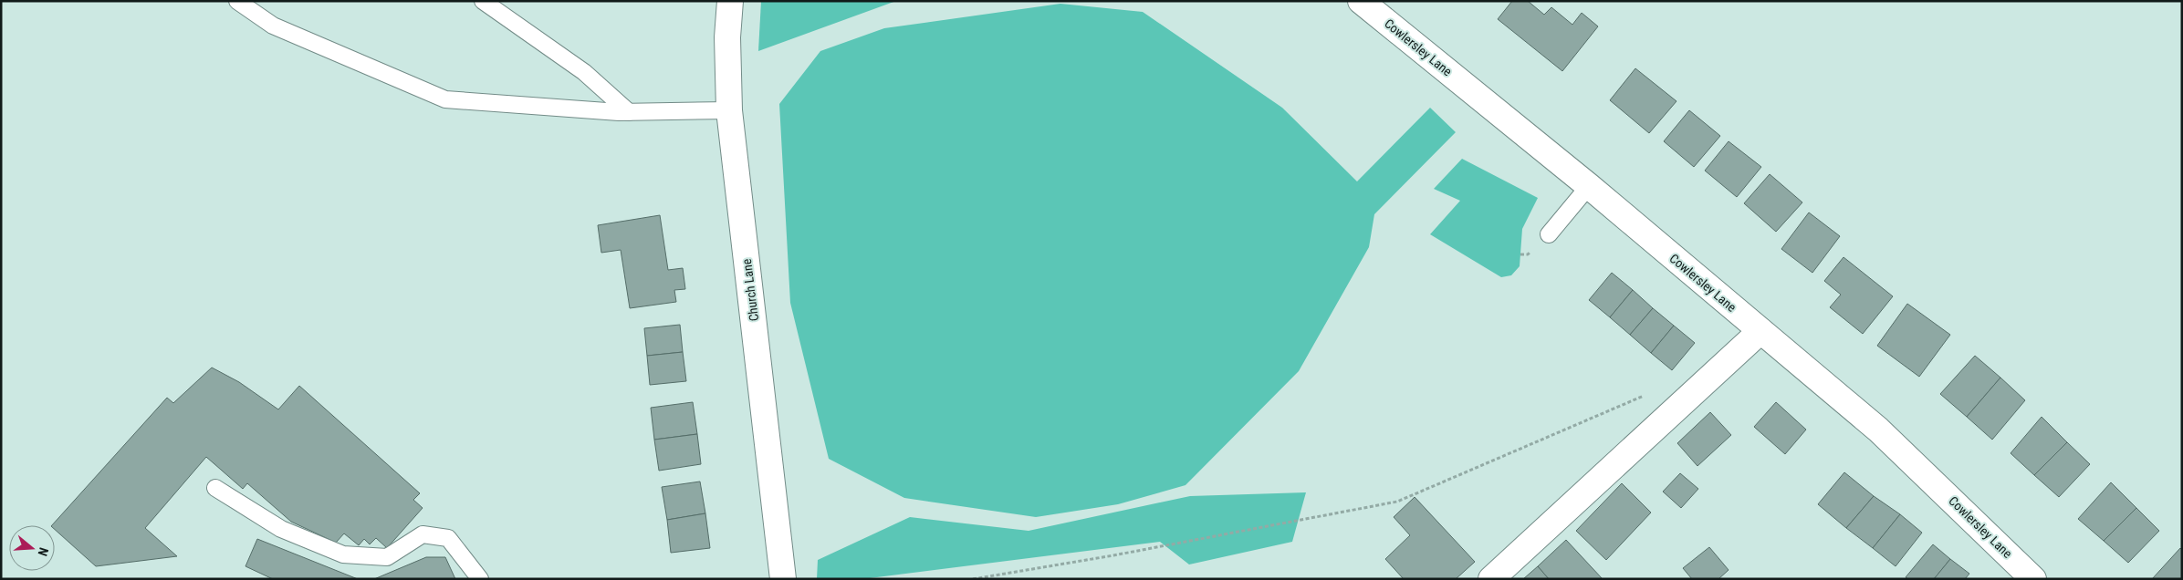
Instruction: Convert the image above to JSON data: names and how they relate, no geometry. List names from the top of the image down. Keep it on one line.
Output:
{"streets":{"street":["Cowlersley Lane","Church Lane"]},"north":"right"}
